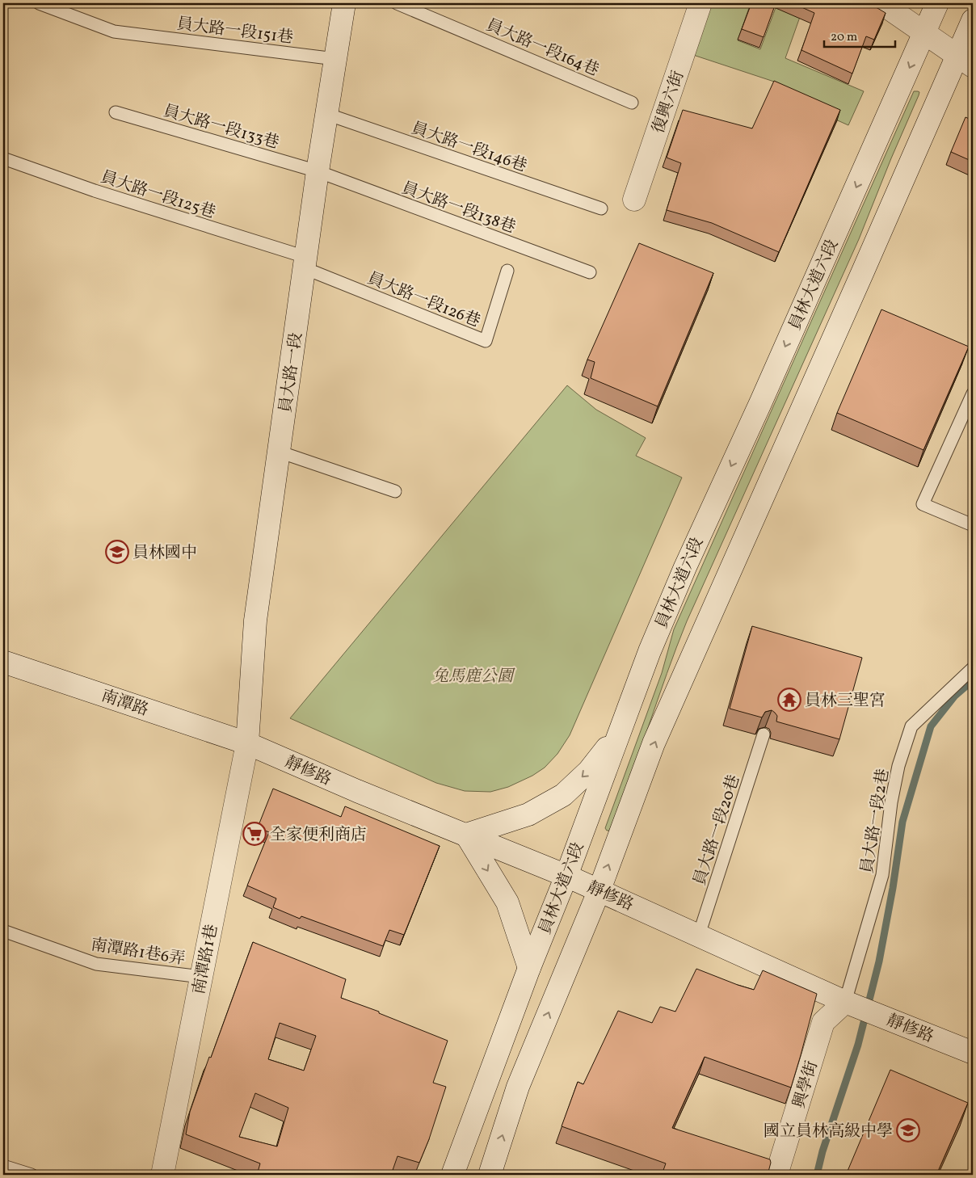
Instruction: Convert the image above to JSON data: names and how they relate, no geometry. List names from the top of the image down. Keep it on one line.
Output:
{"streets":{"street":["復興六街","員林大道六段","員大路一段","南潭路","靜修路","南潭路1巷","興學街"],"lane":["員大路一段151巷","員大路一段164巷","員大路一段133巷","員大路一段146巷","員大路一段125巷","員大路一段138巷","員大路一段126巷","員大路一段2巷","員大路一段20巷","南潭路1巷6弄"]},"crossings":[["員大路一段151巷","員大路一段"],["員大路一段133巷","員大路一段138巷"],["員大路一段133巷","員大路一段"],["員大路一段146巷","員大路一段"],["員大路一段125巷","員大路一段126巷"],["員大路一段125巷","員大路一段"],["員大路一段138巷","員大路一段"],["員林大道六段","靜修路"],["員大路一段126巷","員大路一段"],["員大路一段","南潭路"],["員大路一段","靜修路"],["員大路一段","南潭路1巷"],["南潭路","靜修路"],["南潭路","南潭路1巷"],["靜修路","員大路一段2巷"],["靜修路","員大路一段20巷"],["靜修路","南潭路1巷"],["靜修路","興學街"],["員大路一段2巷","興學街"],["南潭路1巷6弄","南潭路1巷"]],"parks":["兔馬鹿公園"],"places":{"school or university":["員林國中","國立員林高級中學"],"temple":["員林三聖宮"],"supermarket":["全家便利商店"]},"scale_bar":"20 m"}
